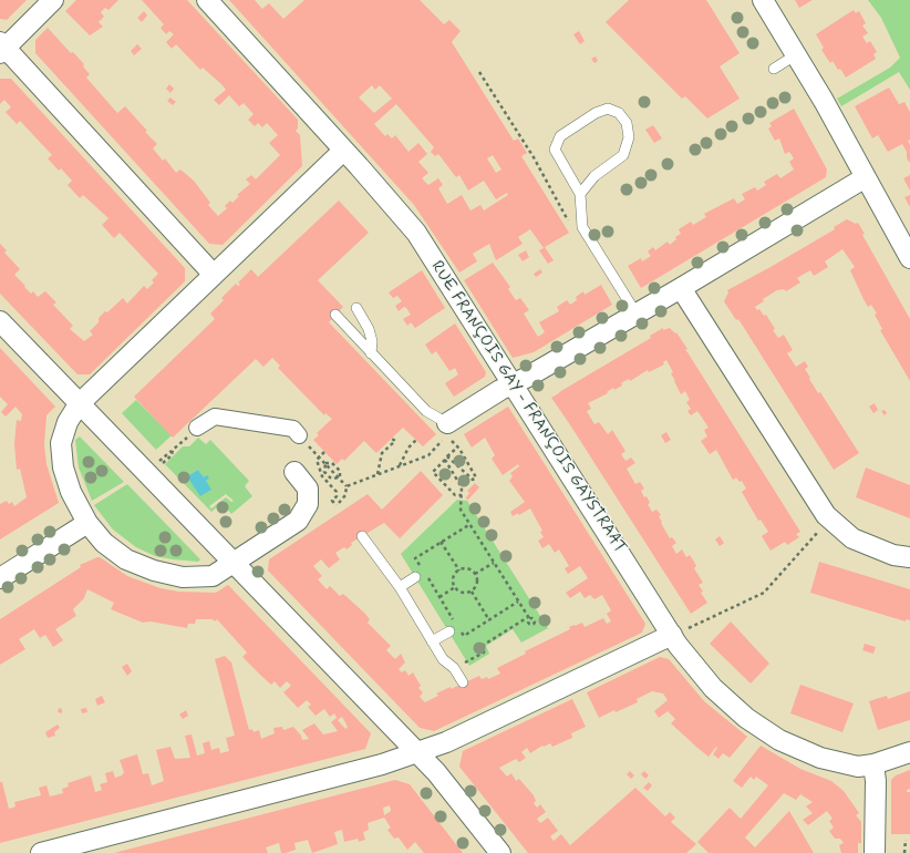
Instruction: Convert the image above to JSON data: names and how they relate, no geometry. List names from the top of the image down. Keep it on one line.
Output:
{"streets":{"street":["RUE FRANÇOIS GAY - FRANÇOIS GAYSTRAAT"]}}
